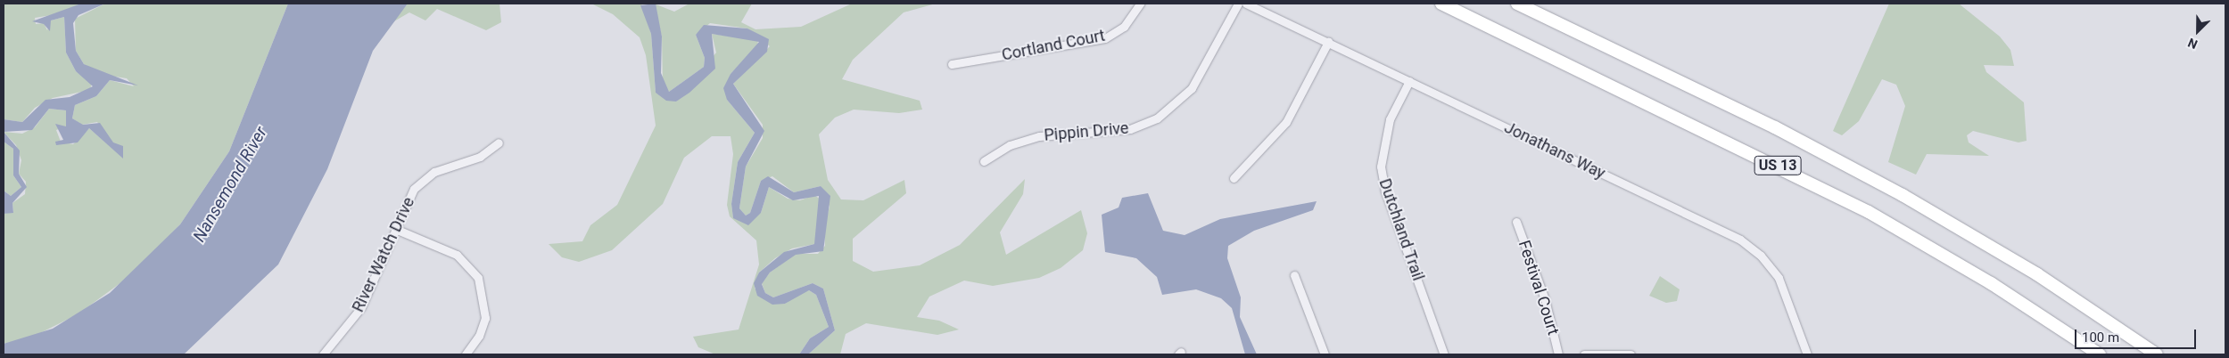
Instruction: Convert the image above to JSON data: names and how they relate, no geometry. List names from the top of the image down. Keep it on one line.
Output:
{"streets":{"highway":["US 13"],"street":["Cortland Court","Pippin Drive","Jonathans Way","Dutchland Trail","River Watch Drive","Festival Court"]},"crossings":[["Jonathans Way","Dutchland Trail"]],"water":["Nansemond River"],"scale_bar":"100 m","north":"bottom left"}
